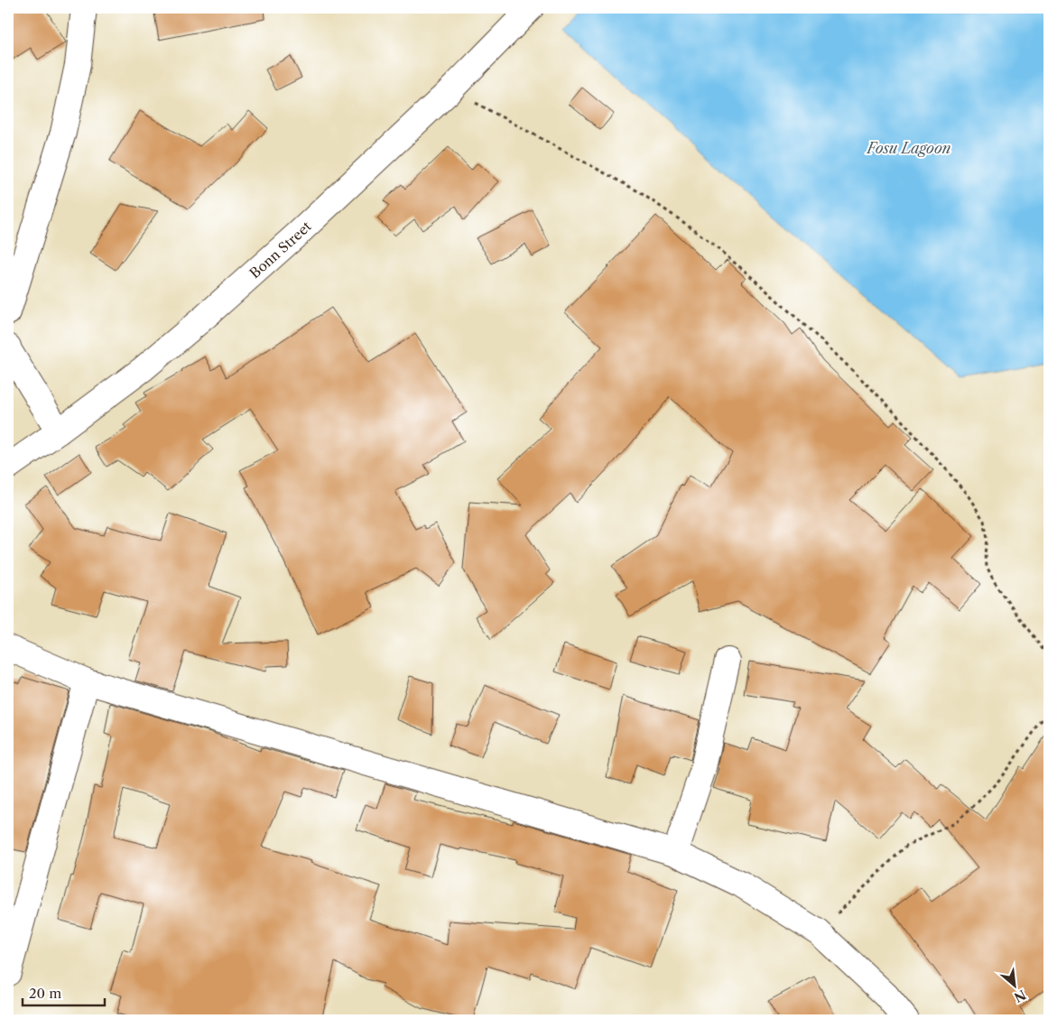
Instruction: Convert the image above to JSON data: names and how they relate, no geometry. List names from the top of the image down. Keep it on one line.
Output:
{"streets":{"street":["Bonn Street"]},"water":["Fosu Lagoon"],"scale_bar":"20 m","north":"bottom right"}
